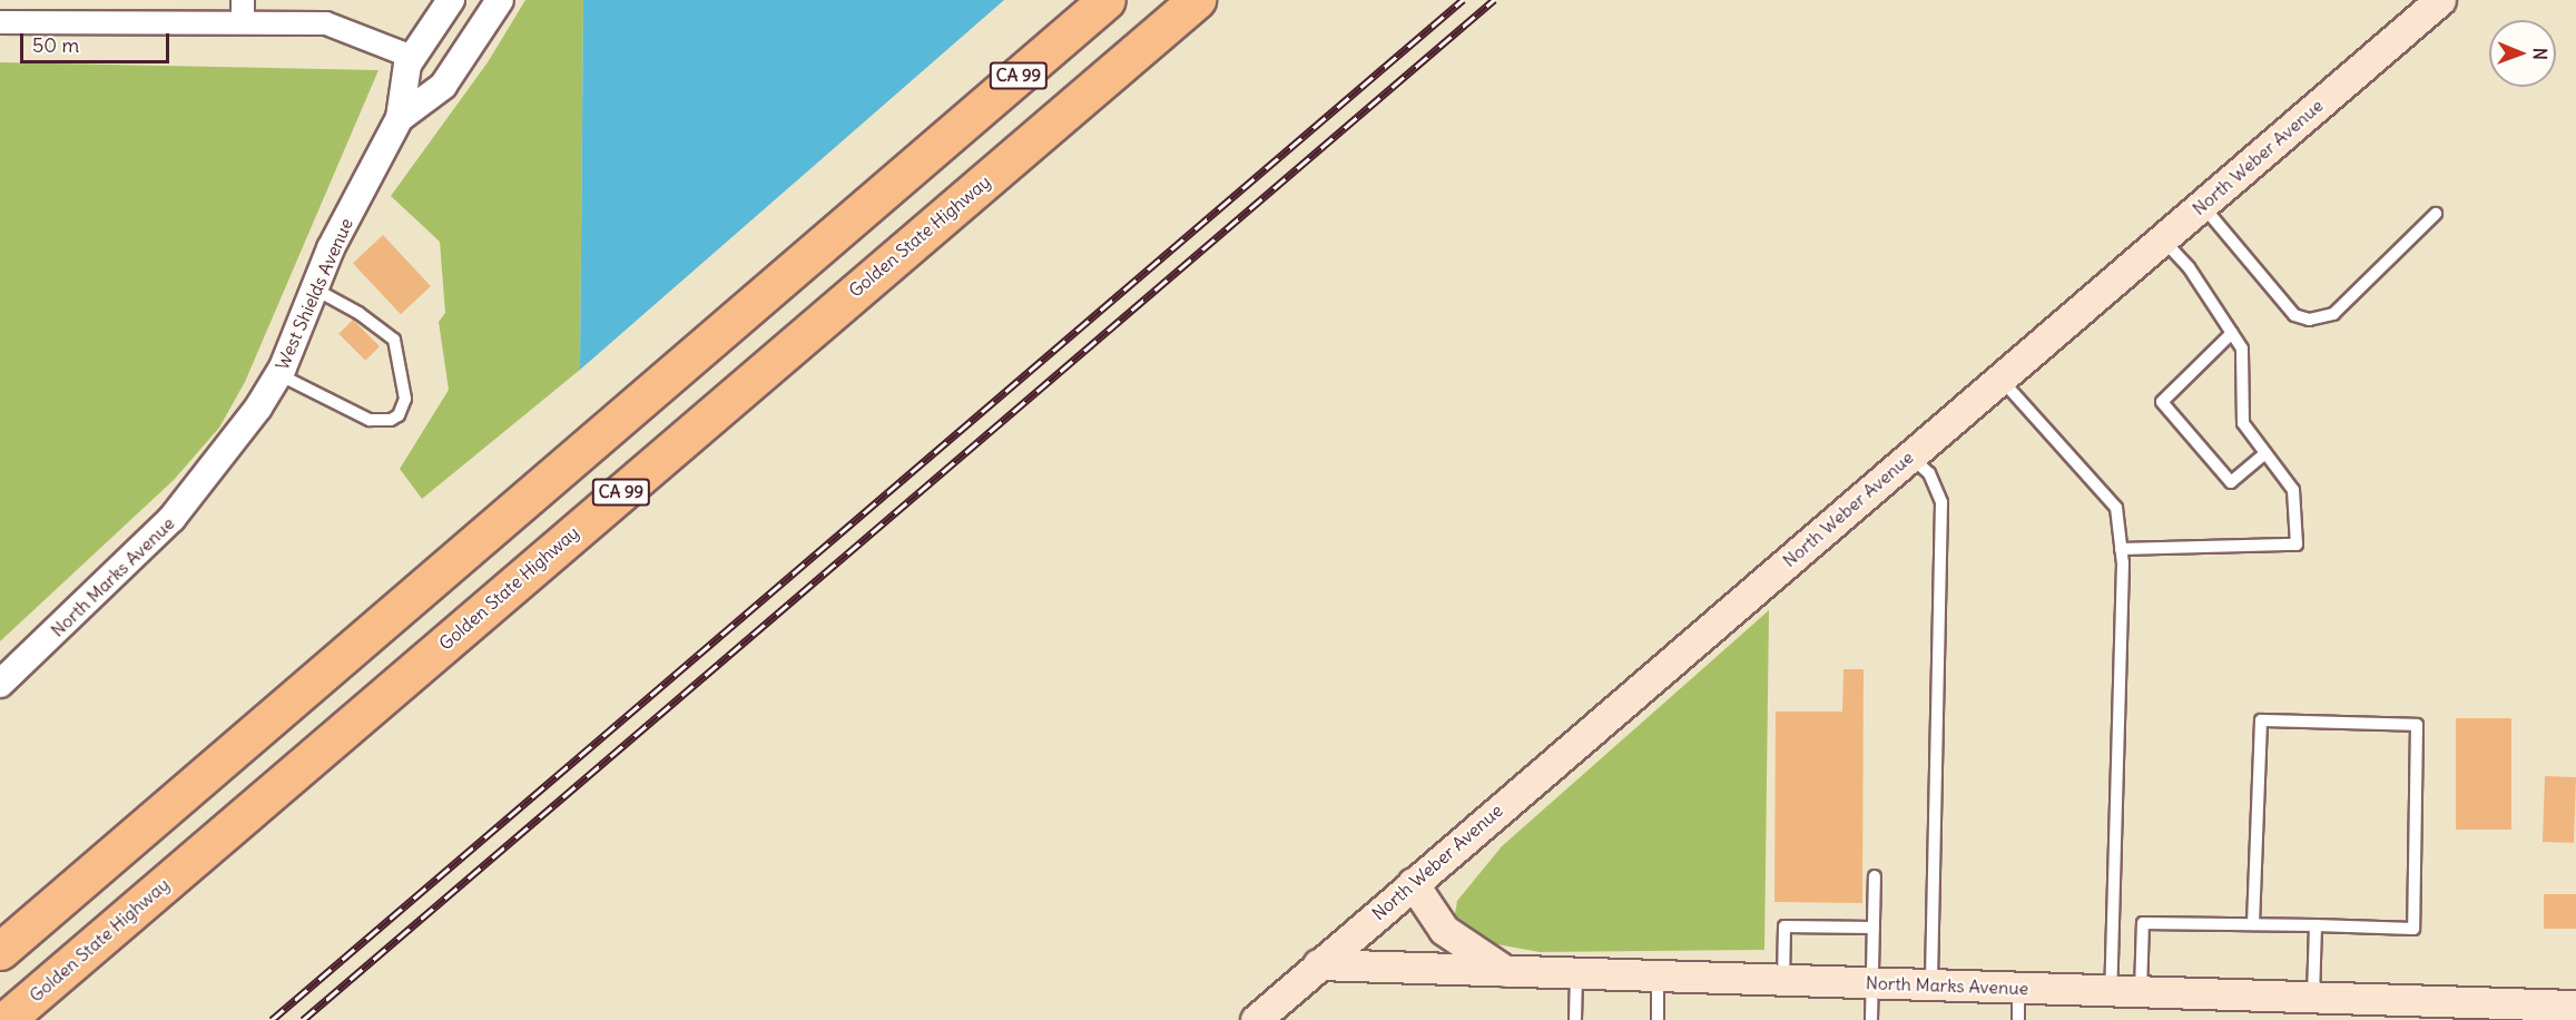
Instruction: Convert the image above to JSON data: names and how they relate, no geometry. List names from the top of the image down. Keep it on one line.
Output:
{"streets":{"highway":["CA 99","Golden State Highway"],"main road":["North Weber Avenue","North Marks Avenue"],"street":["West Shields Avenue"]},"crossings":[["North Weber Avenue","North Marks Avenue"],["West Shields Avenue","North Marks Avenue"]],"scale_bar":"50 m","north":"right"}
